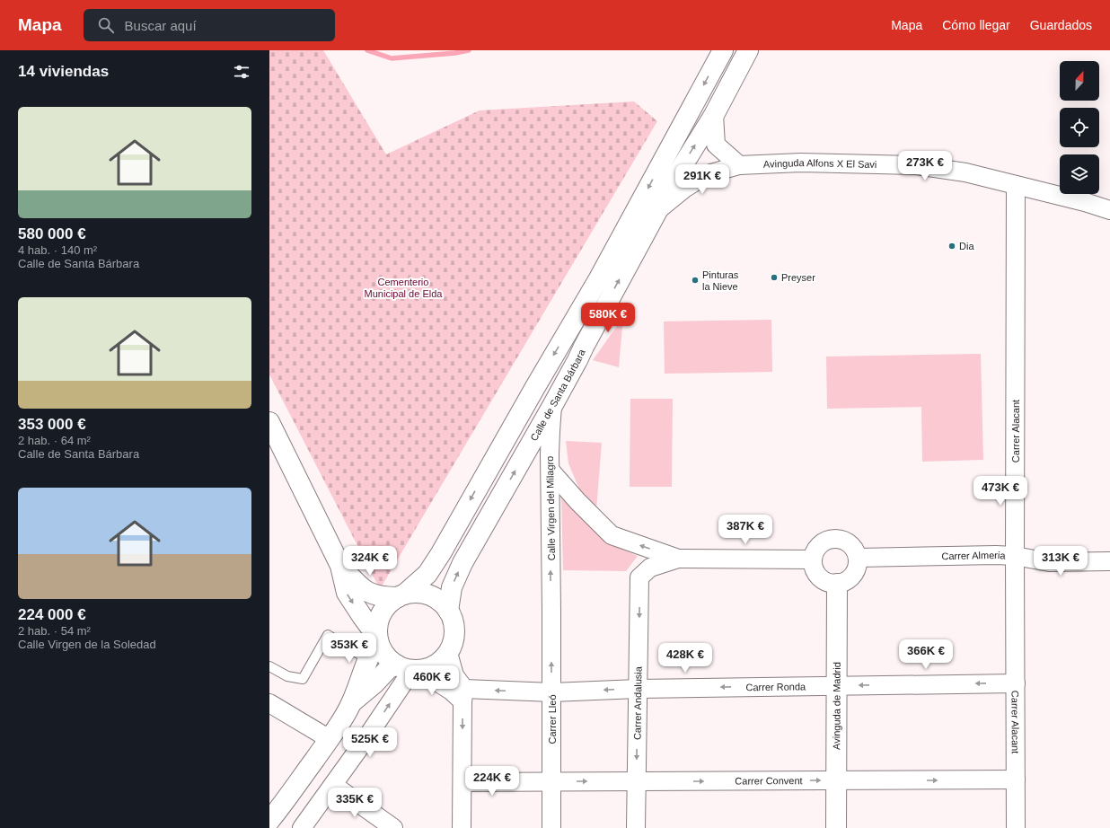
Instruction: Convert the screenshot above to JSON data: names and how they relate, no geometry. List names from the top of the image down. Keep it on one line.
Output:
{"streets":{"street":["Avinguda Alfons X El Savi","Calle de Santa Bárbara","Carrer Alacant","Calle Virgen del Milagro","Carrer Almeria","Carrer Ronda","Carrer Andalusia","Avinguda de Madrid","Carrer Lleó","Carrer Convent"]},"crossings":[["Avinguda Alfons X El Savi","Calle de Santa Bárbara"],["Avinguda Alfons X El Savi","Carrer Alacant"],["Calle de Santa Bárbara","Calle Virgen del Milagro"],["Carrer Alacant","Carrer Almeria"],["Carrer Alacant","Carrer Ronda"],["Carrer Alacant","Carrer Convent"],["Calle Virgen del Milagro","Carrer Lleó"],["Carrer Almeria","Avinguda de Madrid"],["Carrer Ronda","Carrer Andalusia"],["Carrer Ronda","Avinguda de Madrid"],["Carrer Ronda","Carrer Lleó"],["Carrer Andalusia","Carrer Convent"],["Avinguda de Madrid","Carrer Convent"],["Carrer Lleó","Carrer Convent"]],"one_way":["Calle Virgen del Milagro","Carrer Ronda","Carrer Andalusia","Carrer Convent"],"parks":["Cementerio Municipal de Elda"],"places":["Dia","Preyser","Pinturas la Nieve"],"north":"top","page":{"header":"Mapa","search":"Buscar aquí","nav":["Mapa","Cómo llegar","Guardados"],"heading":"14 viviendas","list":[{"name":"580 000 €","note":"4 hab. · 140 m² · Calle de Santa Bárbara"},{"name":"353 000 €","note":"2 hab. · 64 m² · Calle de Santa Bárbara"},{"name":"224 000 €","note":"2 hab. · 54 m² · Calle Virgen de la Soledad"}],"price":["273K €","291K €","580K €","473K €","387K €","324K €","313K €","353K €","366K €","428K €","460K €","525K €","224K €","335K €"]}}
